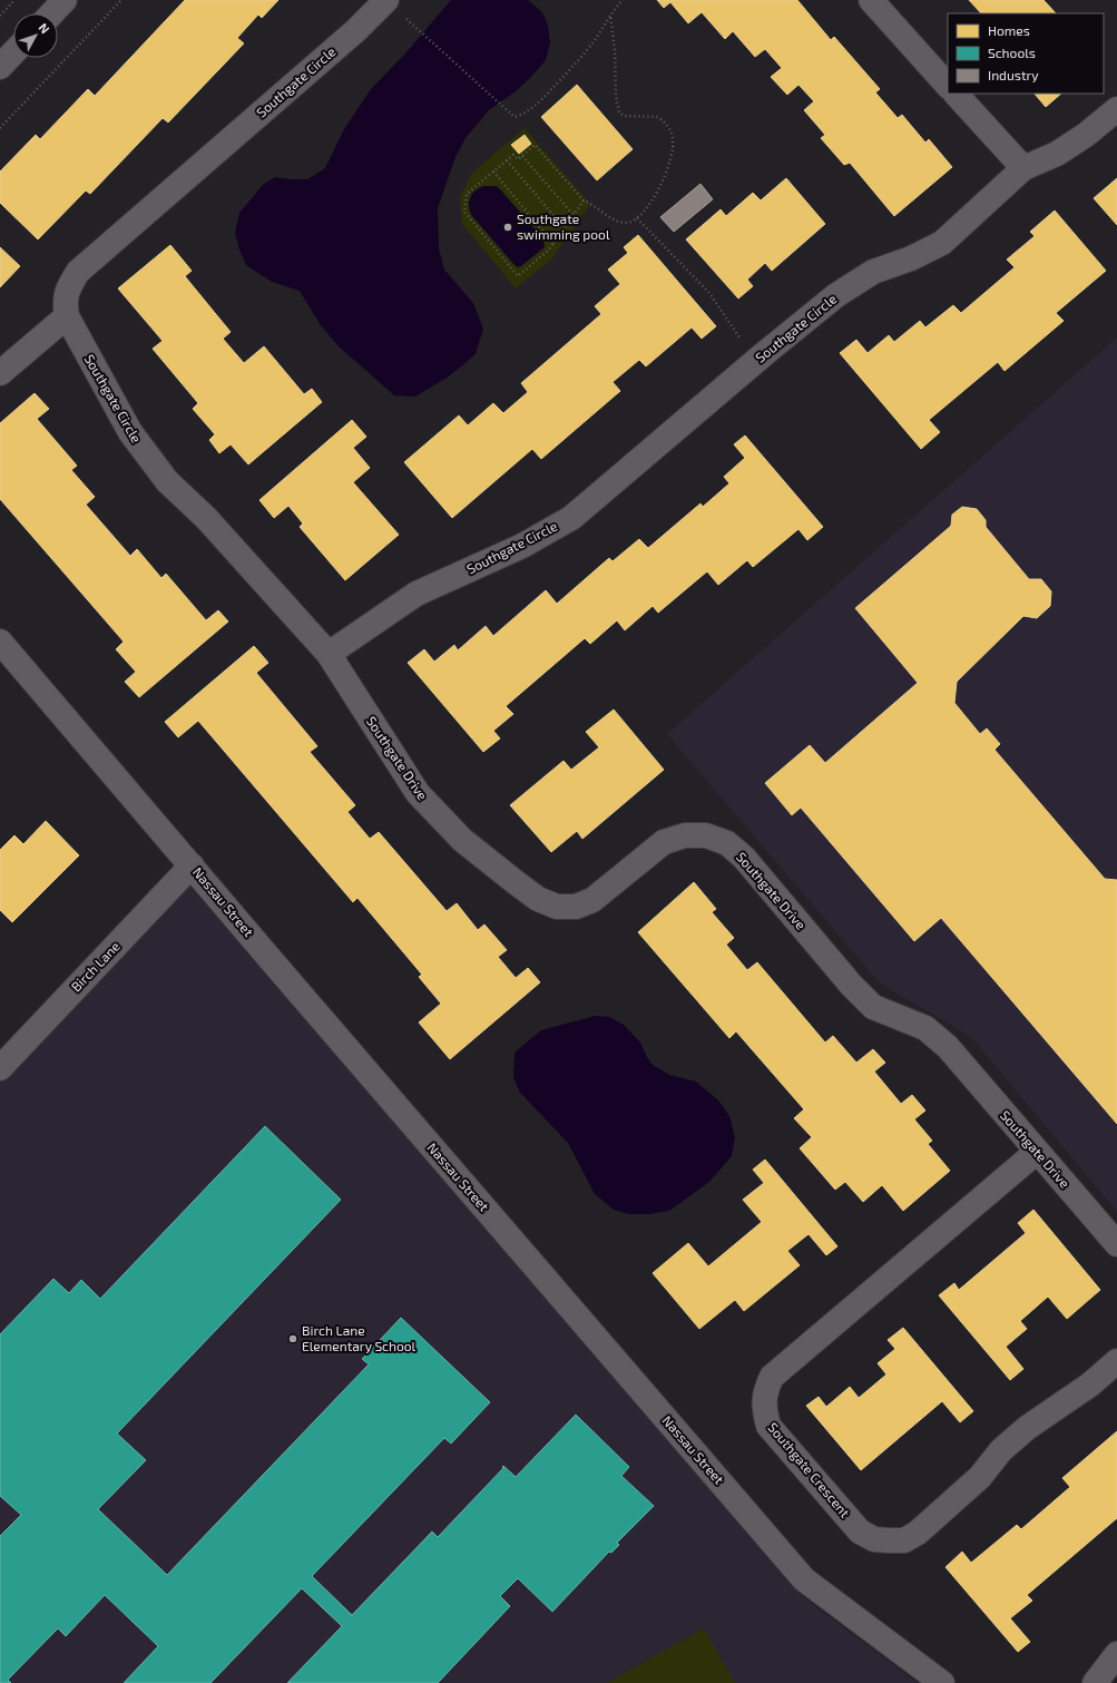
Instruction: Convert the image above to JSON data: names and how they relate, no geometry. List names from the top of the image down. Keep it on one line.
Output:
{"streets":{"street":["Southgate Circle","Southgate Drive","Nassau Street","Birch Lane","Southgate Crescent"]},"crossings":[["Southgate Circle","Southgate Drive"],["Southgate Drive","Southgate Crescent"],["Nassau Street","Birch Lane"]],"places":["Southgate swimming pool","Birch Lane Elementary School"],"legend":["Homes","Schools","Industry"],"north":"top right"}
